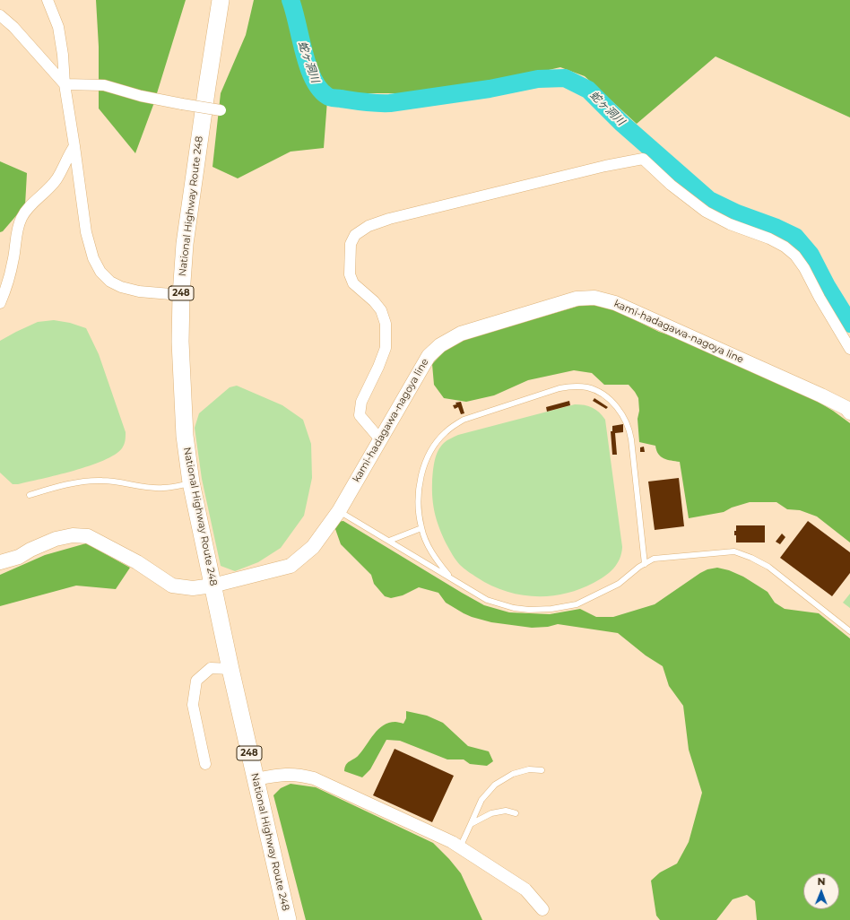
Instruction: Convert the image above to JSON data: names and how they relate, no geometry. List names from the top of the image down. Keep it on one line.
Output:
{"streets":{"highway":["National Highway Route 248","248"],"main road":["kami-hadagawa-nagoya line"]},"crossings":[["National Highway Route 248","kami-hadagawa-nagoya line"]],"water":["蛇ヶ洞川"],"north":"top"}
